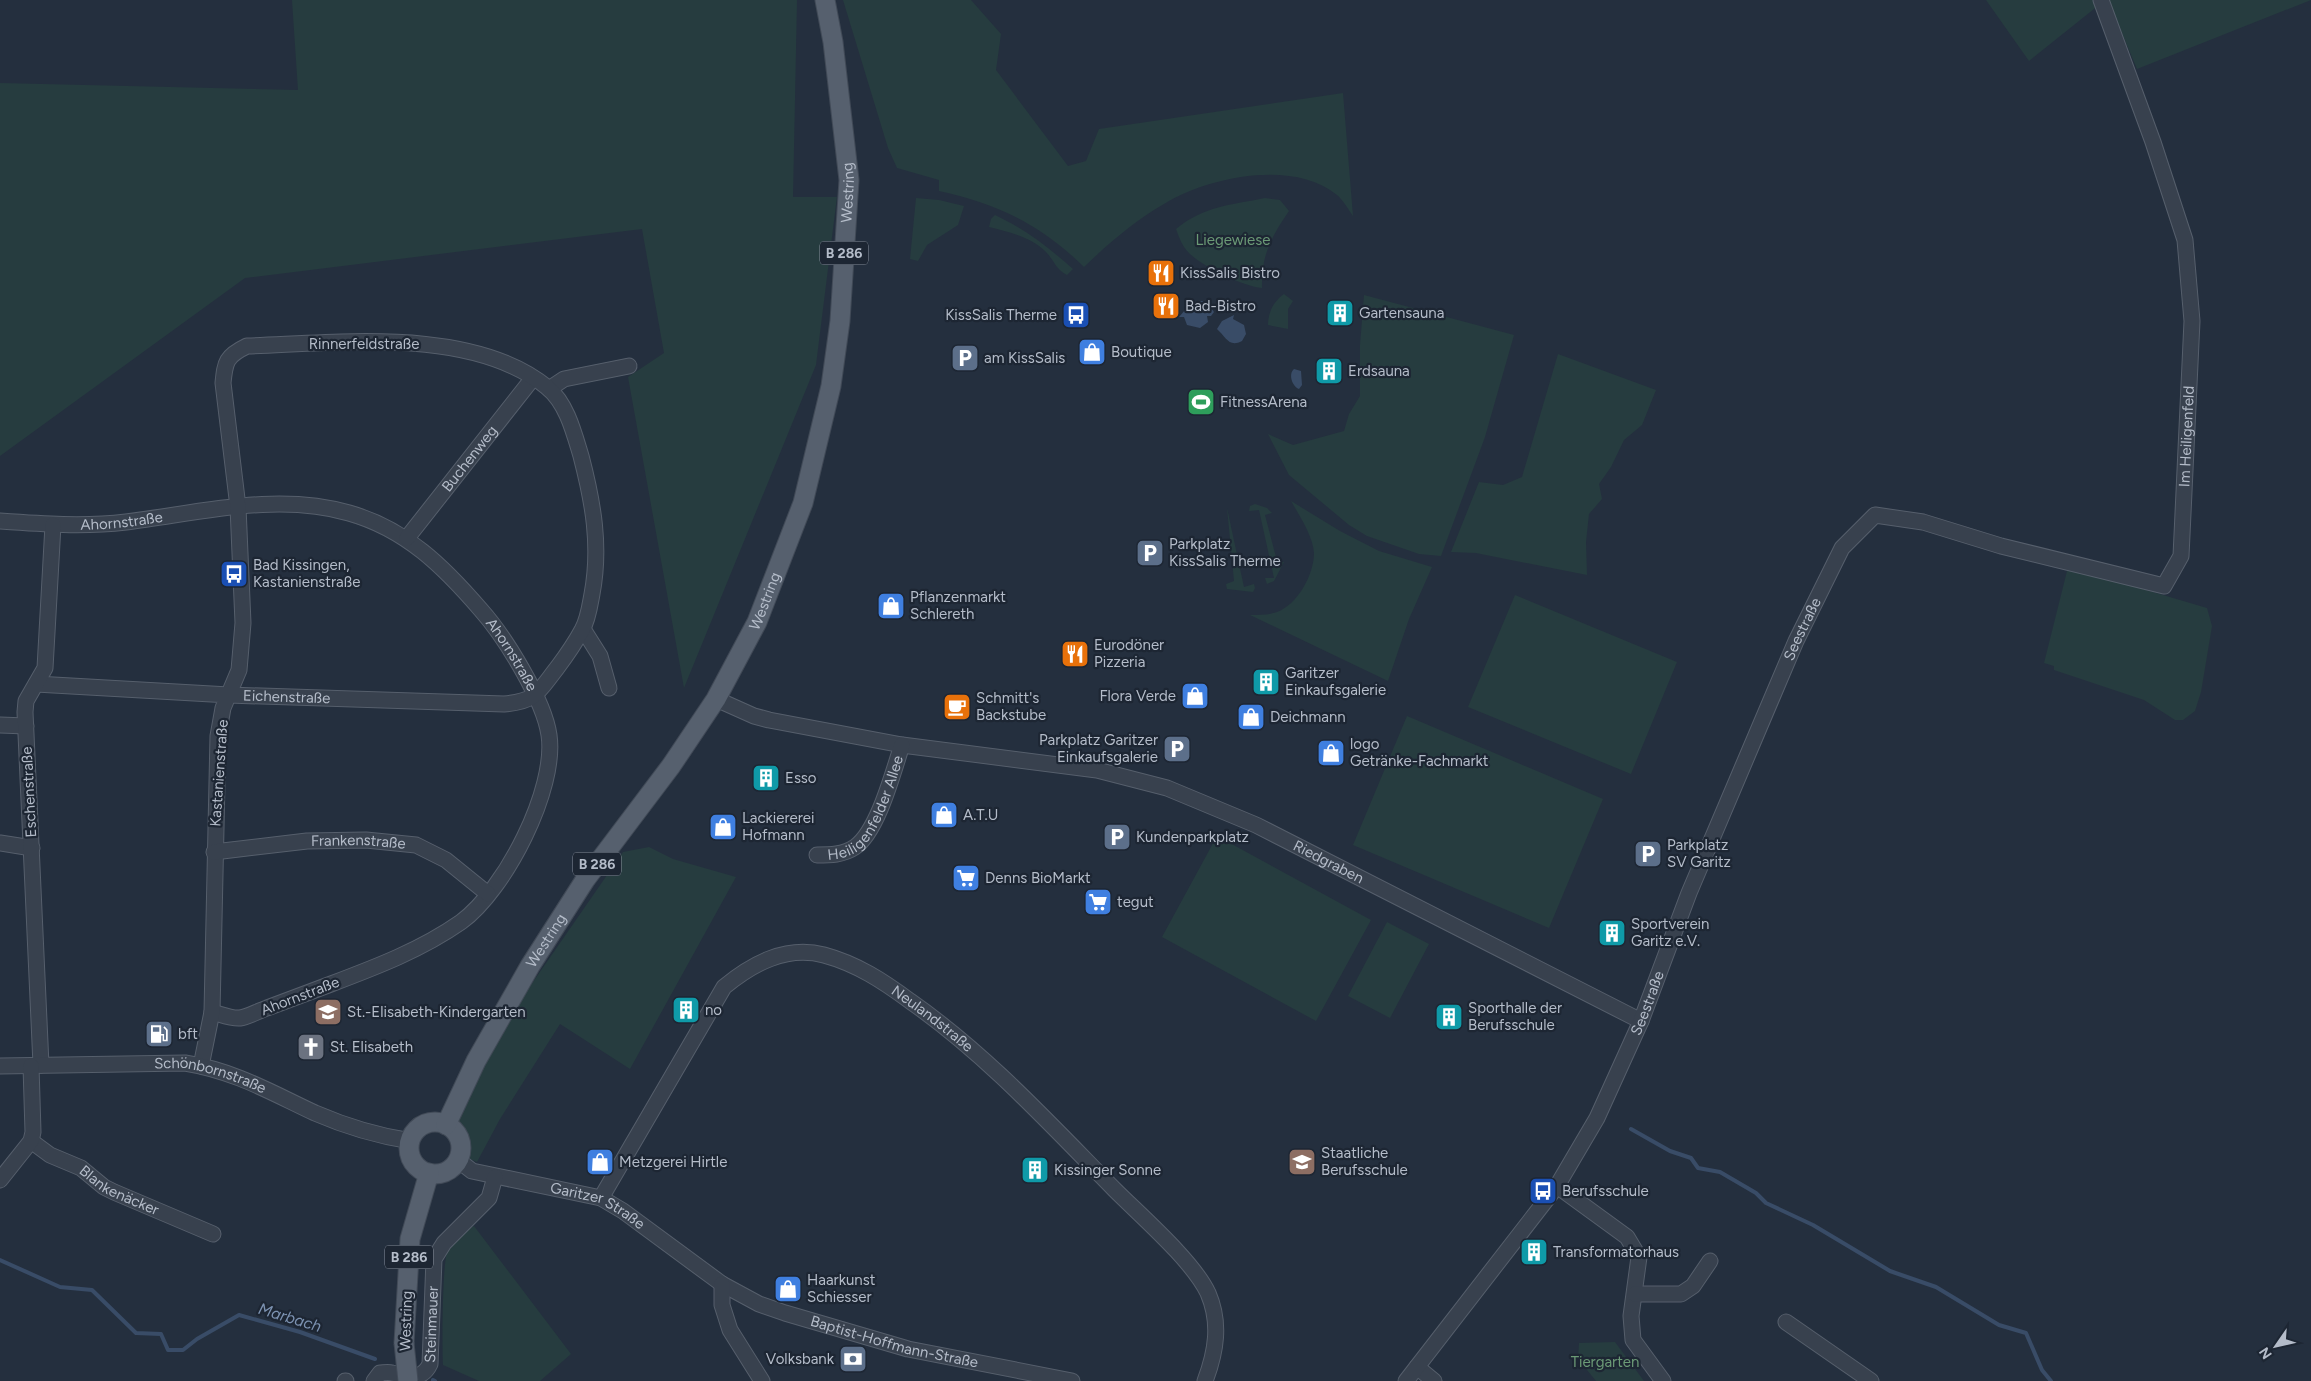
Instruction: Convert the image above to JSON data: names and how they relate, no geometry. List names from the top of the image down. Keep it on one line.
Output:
{"streets":{"main road":["Westring","B 286"],"street":["Rinnerfeldstraße","Im Heiligenfeld","Buchenweg","Ahornstraße","Seestraße","Eichenstraße","Kastanienstraße","Eschenstraße","Heiligenfelder Allee","Frankenstraße","Riedgraben","Neulandstraße","Schönbornstraße","Blankenäcker","Garitzer Straße","Steinmauer","Baptist-Hoffmann-Straße"]},"crossings":[["Westring","Heiligenfelder Allee"],["Westring","Schönbornstraße"],["Westring","Garitzer Straße"],["Rinnerfeldstraße","Buchenweg"],["Rinnerfeldstraße","Ahornstraße"],["Rinnerfeldstraße","Eichenstraße"],["Rinnerfeldstraße","Kastanienstraße"],["Im Heiligenfeld","Seestraße"],["Buchenweg","Ahornstraße"],["Ahornstraße","Eichenstraße"],["Ahornstraße","Kastanienstraße"],["Ahornstraße","Eschenstraße"],["Ahornstraße","Frankenstraße"],["Seestraße","Riedgraben"],["Eichenstraße","Kastanienstraße"],["Eichenstraße","Eschenstraße"],["Kastanienstraße","Frankenstraße"],["Kastanienstraße","Schönbornstraße"],["Eschenstraße","Schönbornstraße"],["Eschenstraße","Blankenäcker"],["Heiligenfelder Allee","Riedgraben"],["Neulandstraße","Garitzer Straße"],["Schönbornstraße","Garitzer Straße"],["Garitzer Straße","Steinmauer"],["Garitzer Straße","Baptist-Hoffmann-Straße"]],"water":["Marbach"],"parks":["Liegewiese","Tiergarten"],"places":{"restaurant":["KissSalis Bistro","Bad-Bistro","Eurodöner Pizzeria"],"building":["Gartensauna","Erdsauna","Garitzer Einkaufsgalerie","Esso","Sportverein Garitz e.V.","no","Sporthalle der Berufsschule","Kissinger Sonne","Transformatorhaus"],"bus stop":["KissSalis Therme","Bad Kissingen, Kastanienstraße","Berufsschule"],"shop":["Boutique","Pflanzenmarkt Schlereth","Flora Verde","Deichmann","logo Getränke-Fachmarkt","A.T.U","Lackiererei Hofmann","Metzgerei Hirtle","Haarkunst Schiesser"],"parking":["am KissSalis","Parkplatz KissSalis Therme","Parkplatz Garitzer Einkaufsgalerie","Kundenparkplatz","Parkplatz SV Garitz"],"sports":["FitnessArena"],"cafe":["Schmitt's Backstube"],"supermarket":["Denns BioMarkt","tegut"],"school or university":["St.-Elisabeth-Kindergarten","Staatliche Berufsschule"],"fuel station":["bft"],"church":["St. Elisabeth"],"bank":["Volksbank"]},"north":"bottom left"}
